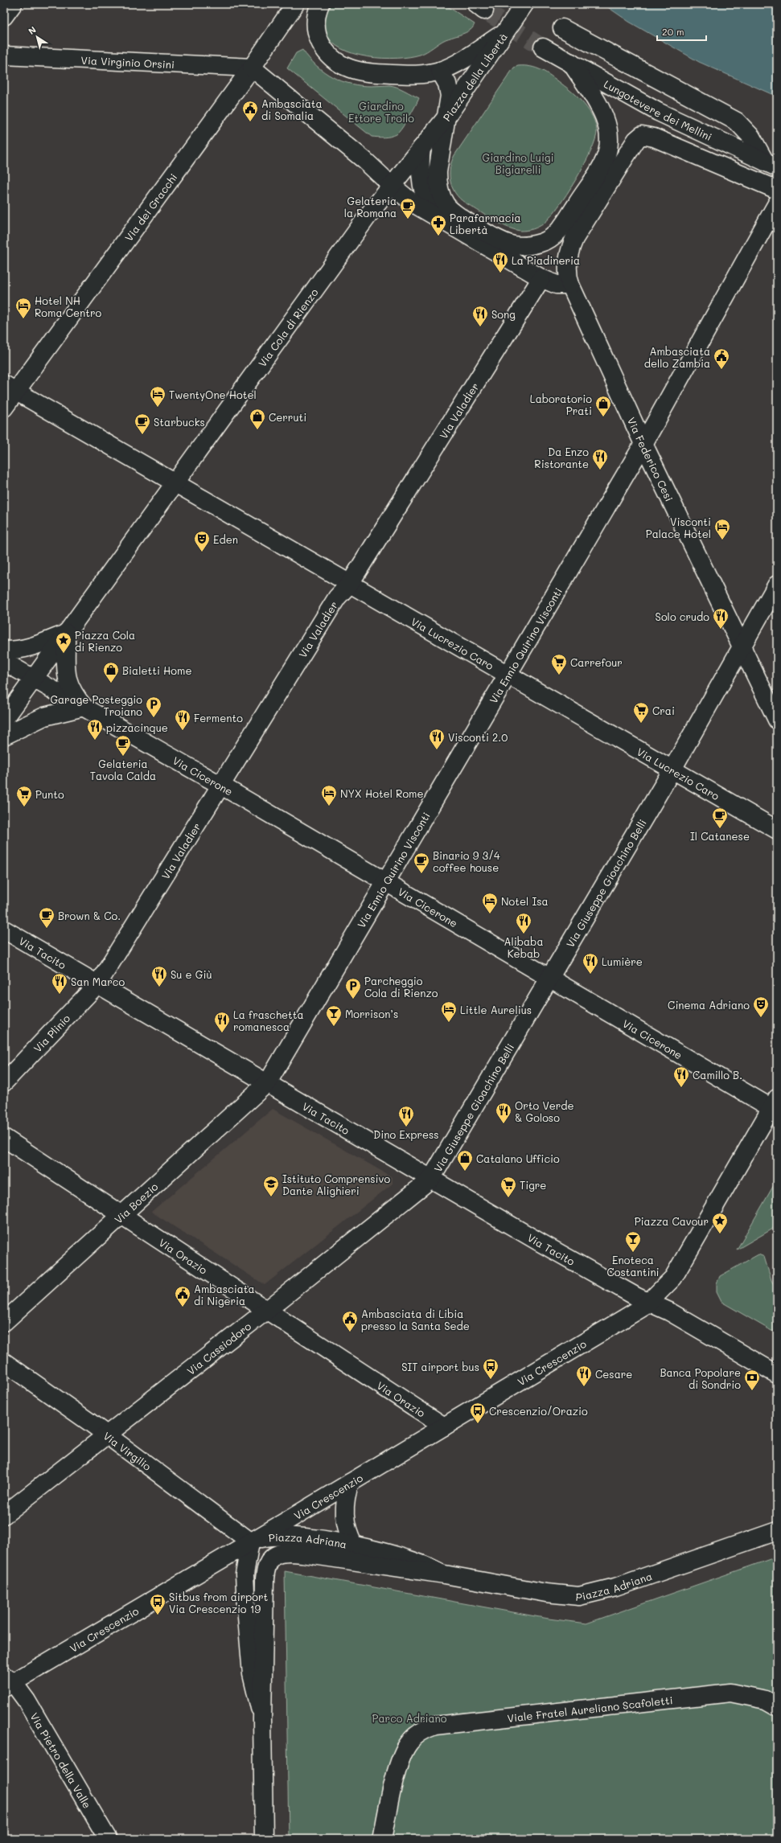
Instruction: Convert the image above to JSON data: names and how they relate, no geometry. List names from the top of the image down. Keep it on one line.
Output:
{"streets":{"street":["Via Virginio Orsini","Piazza della Libertà","Lungotevere dei Mellini","Via dei Gracchi","Via Cola di Rienzo","Via Valadier","Via Federico Cesi","Via Lucrezio Caro","Via Ennio Quirino Visconti","Via Cicerone","Via Giuseppe Gioachino Belli","Via Tacito","Via Plinio","Via Boezio","Via Orazio","Via Cassiodoro","Via Crescenzio","Via Virgilio","Piazza Adriana","Viale Fratel Aureliano Scafoletti","Via Pietro della Valle"]},"crossings":[["Via Virginio Orsini","Via dei Gracchi"],["Piazza della Libertà","Via Cola di Rienzo"],["Via Cola di Rienzo","Via Lucrezio Caro"],["Via Valadier","Via Lucrezio Caro"],["Via Valadier","Via Cicerone"],["Via Valadier","Via Tacito"],["Via Valadier","Via Plinio"],["Via Federico Cesi","Via Ennio Quirino Visconti"],["Via Federico Cesi","Via Giuseppe Gioachino Belli"],["Via Lucrezio Caro","Via Ennio Quirino Visconti"],["Via Lucrezio Caro","Via Giuseppe Gioachino Belli"],["Via Ennio Quirino Visconti","Via Cicerone"],["Via Ennio Quirino Visconti","Via Tacito"],["Via Ennio Quirino Visconti","Via Boezio"],["Via Cicerone","Via Giuseppe Gioachino Belli"],["Via Giuseppe Gioachino Belli","Via Tacito"],["Via Giuseppe Gioachino Belli","Via Cassiodoro"],["Via Tacito","Via Plinio"],["Via Tacito","Via Boezio"],["Via Tacito","Via Cassiodoro"],["Via Tacito","Via Crescenzio"],["Via Boezio","Via Orazio"],["Via Orazio","Via Cassiodoro"],["Via Orazio","Via Crescenzio"],["Via Cassiodoro","Via Virgilio"],["Via Crescenzio","Via Virgilio"],["Via Crescenzio","Piazza Adriana"],["Via Crescenzio","Via Pietro della Valle"],["Via Virgilio","Piazza Adriana"]],"parks":["Giardino Ettore Troilo","Giardino Luigi Bigiarelli","Parco Adriano"],"places":{"public building":["Ambasciata di Somalia","Ambasciata dello Zambia","Ambasciata di Nigeria","Ambasciata di Libia presso la Santa Sede"],"cafe":["Gelateria la Romana","Starbucks","Gelateria Tavola Calda","Il Catanese","Binario 9 3/4 coffee house","Brown & Co."],"pharmacy":["Parafarmacia Libertà"],"restaurant":["La Piadineria","Song","Da Enzo Ristorante","Solo crudo","Fermento","pizzacinque","Visconti 2.0","Alibaba Kebab","Lumière","Su e Giù","San Marco","La fraschetta romanesca","Camillo B.","Orto Verde & Goloso","Dino Express","Cesare"],"hotel":["Hotel NH Roma Centro","TwentyOne Hotel","Visconti Palace Hotel","NYX Hotel Rome","Notel Isa","Little Aurelius"],"shop":["Laboratorio Prati","Cerruti","Bialetti Home","Catalano Ufficio"],"theatre":["Eden","Cinema Adriano"],"place":["Piazza Cola di Rienzo","Piazza Cavour"],"supermarket":["Carrefour","Crai","Punto","Tigre"],"parking":["Garage Posteggio Troiano","Parcheggio Cola di Rienzo"],"bar":["Morrison’s","Enoteca Costantini"],"school or university":["Istituto Comprensivo Dante Alighieri"],"bus stop":["SIT airport bus","Crescenzio/Orazio","Sitbus from airport Via Crescenzio 19"],"bank":["Banca Popolare di Sondrio"]},"scale_bar":"20 m","north":"top left"}
